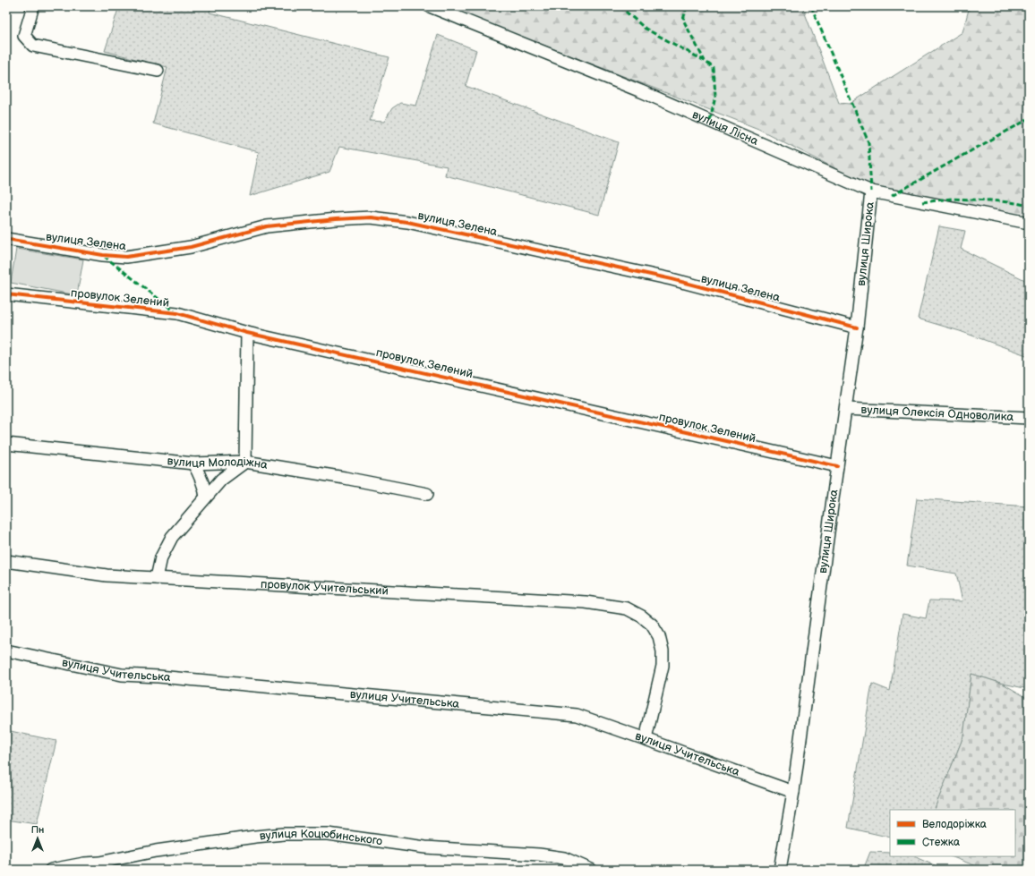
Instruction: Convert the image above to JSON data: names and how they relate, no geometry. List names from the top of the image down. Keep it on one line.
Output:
{"streets":{"street":["вулиця Лісна","вулиця Зелена","вулиця Широка","провулок Зелений","вулиця Олексія Одноволика","вулиця Молодіжна","провулок Учительський","вулиця Учительська","вулиця Коцюбинського"]},"crossings":[["вулиця Лісна","вулиця Широка"],["вулиця Зелена","вулиця Широка"],["вулиця Широка","провулок Зелений"],["вулиця Широка","вулиця Олексія Одноволика"],["вулиця Широка","вулиця Учительська"],["провулок Учительський","вулиця Учительська"]],"legend":["Велодоріжка","Стежка"],"north":"top"}
